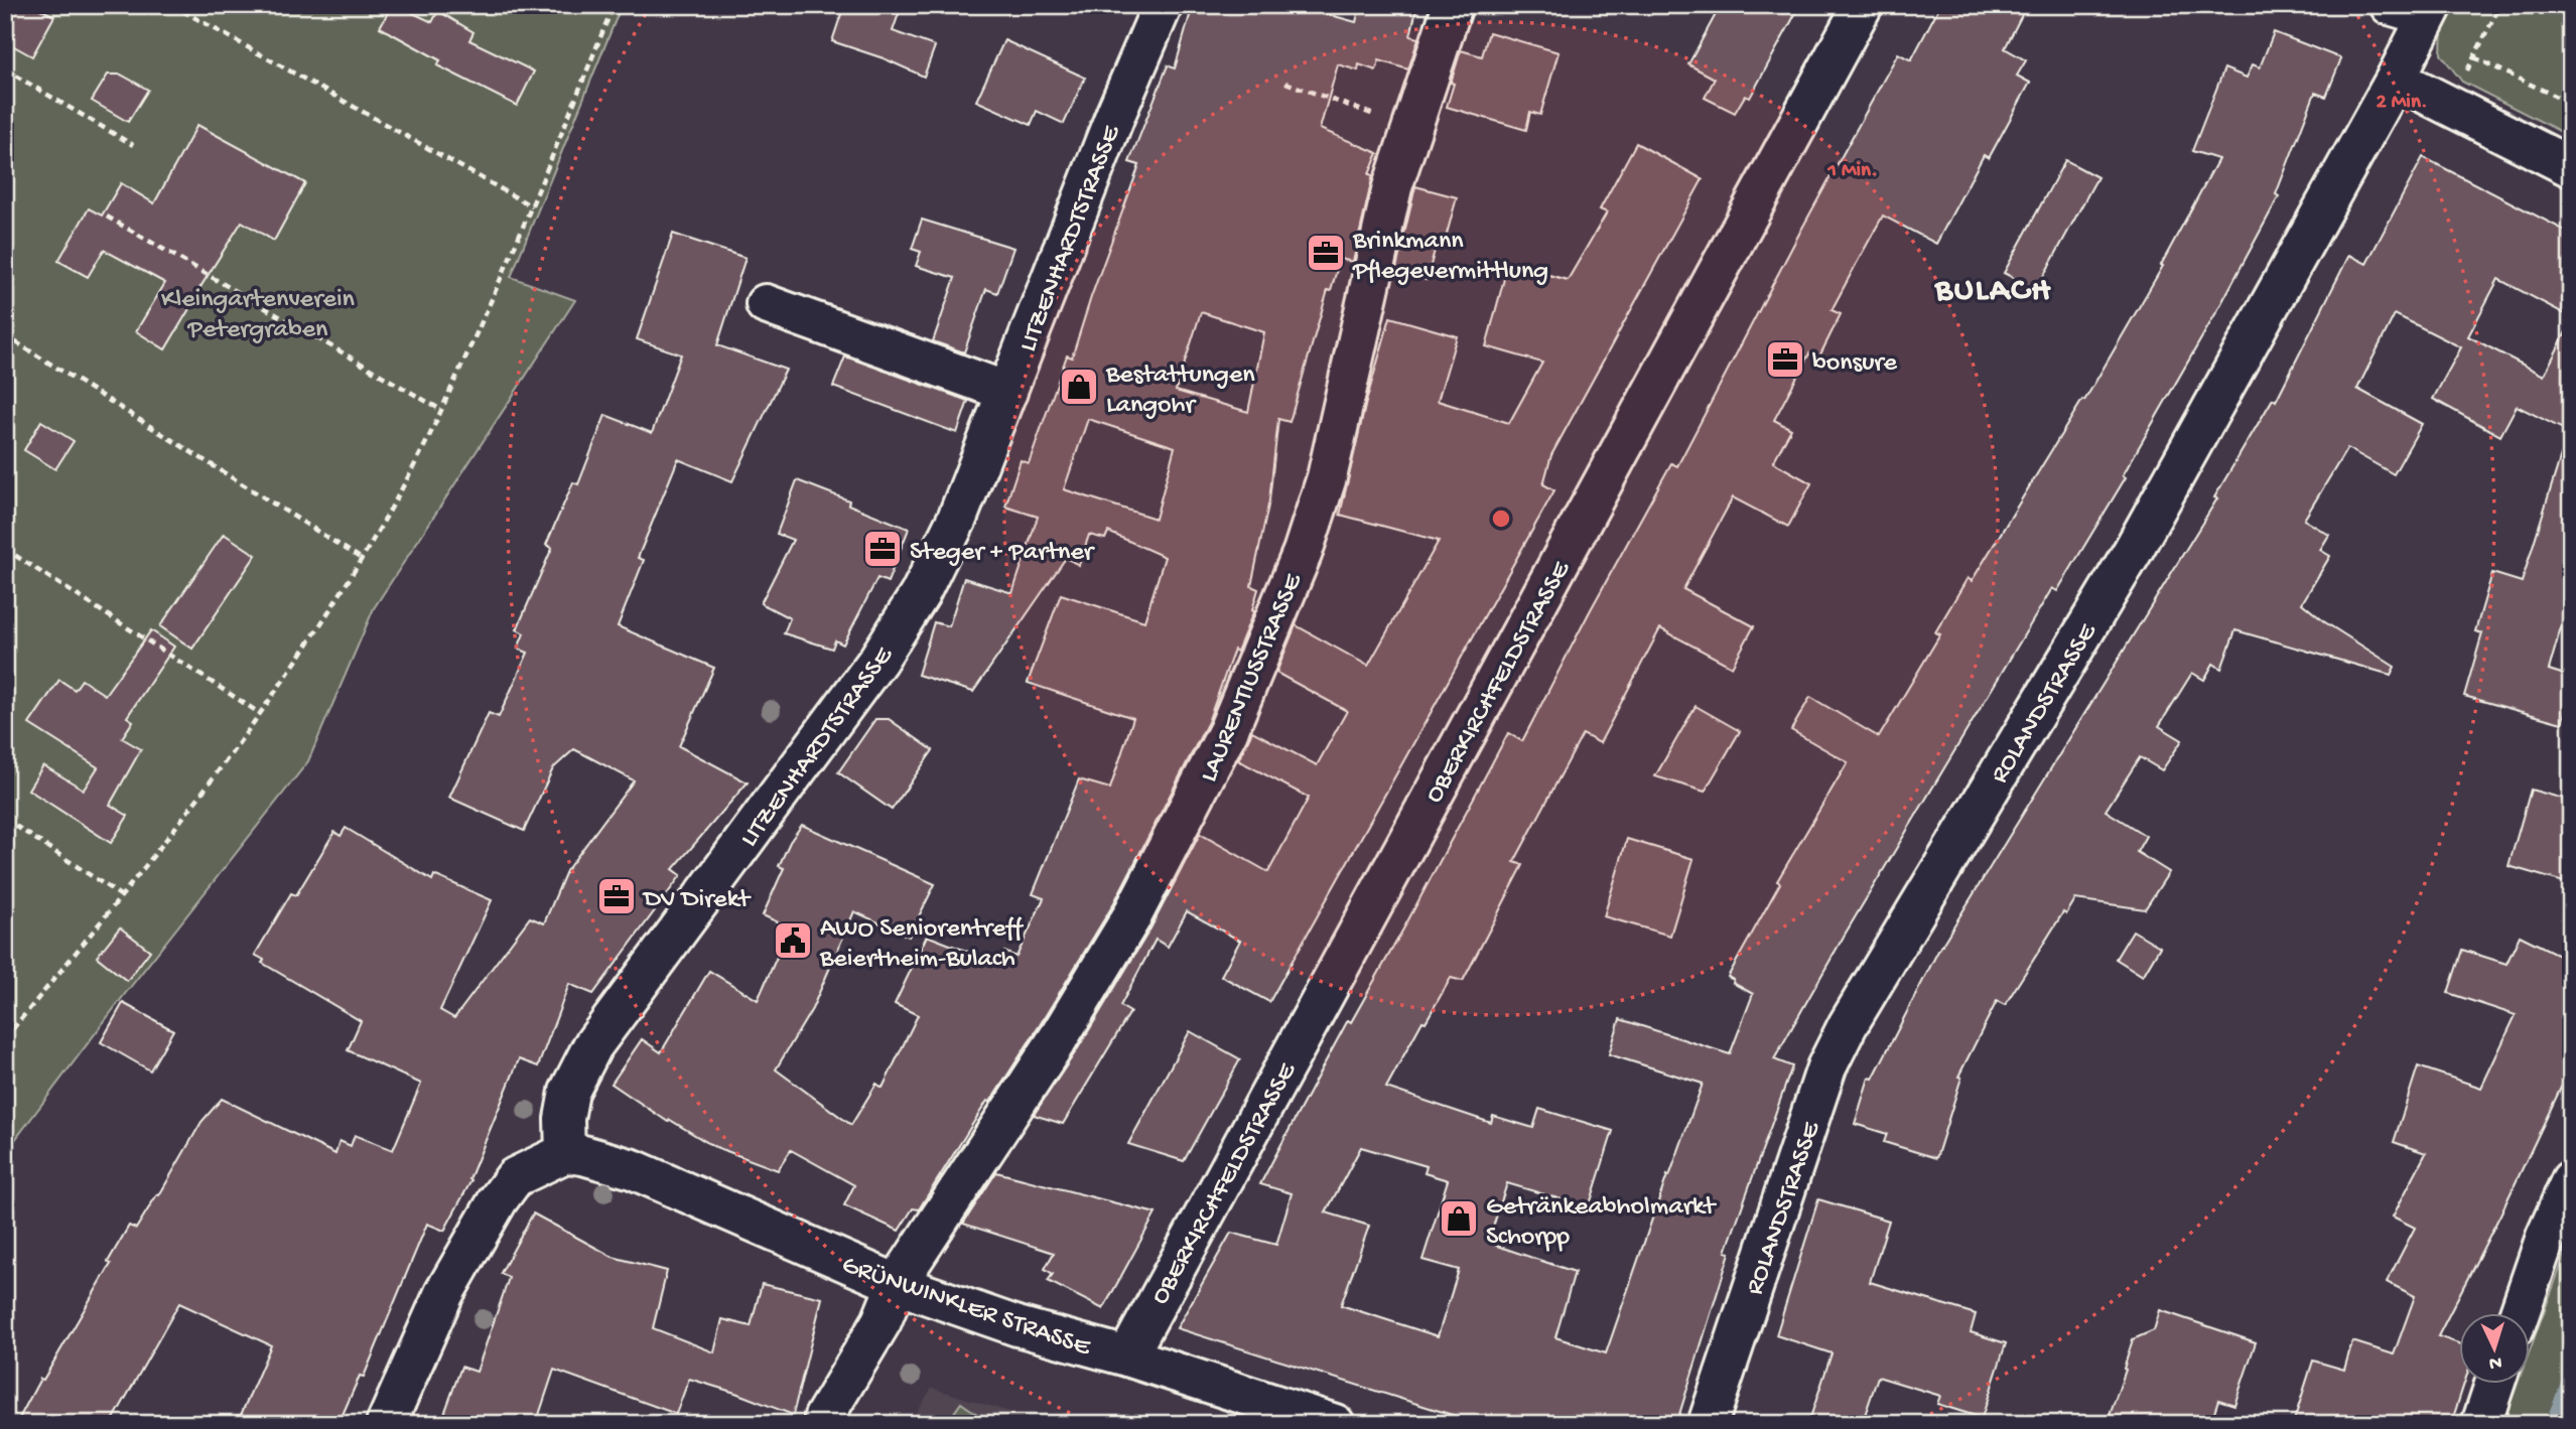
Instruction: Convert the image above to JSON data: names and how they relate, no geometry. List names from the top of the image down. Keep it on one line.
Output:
{"streets":{"street":["LITZENHARDTSTRASSE","LAURENTIUSSTRASSE","OBERKIRCHFELDSTRASSE","ROLANDSTRASSE","GRÜNWINKLER STRASSE"]},"crossings":[["LITZENHARDTSTRASSE","GRÜNWINKLER STRASSE"],["LAURENTIUSSTRASSE","GRÜNWINKLER STRASSE"],["OBERKIRCHFELDSTRASSE","GRÜNWINKLER STRASSE"]],"districts":["BULACH"],"parks":["Kleingartenverein Petergraben"],"places":{"office":["Brinkmann Pflegevermittlung","bonsure","Steger + Partner","DV Direkt"],"shop":["Bestattungen Langohr","Getränkeabholmarkt Schorpp"],"public building":["AWO Seniorentreff Beiertheim-Bulach"]},"north":"bottom","rings":["2 Min.","1 Min."]}
